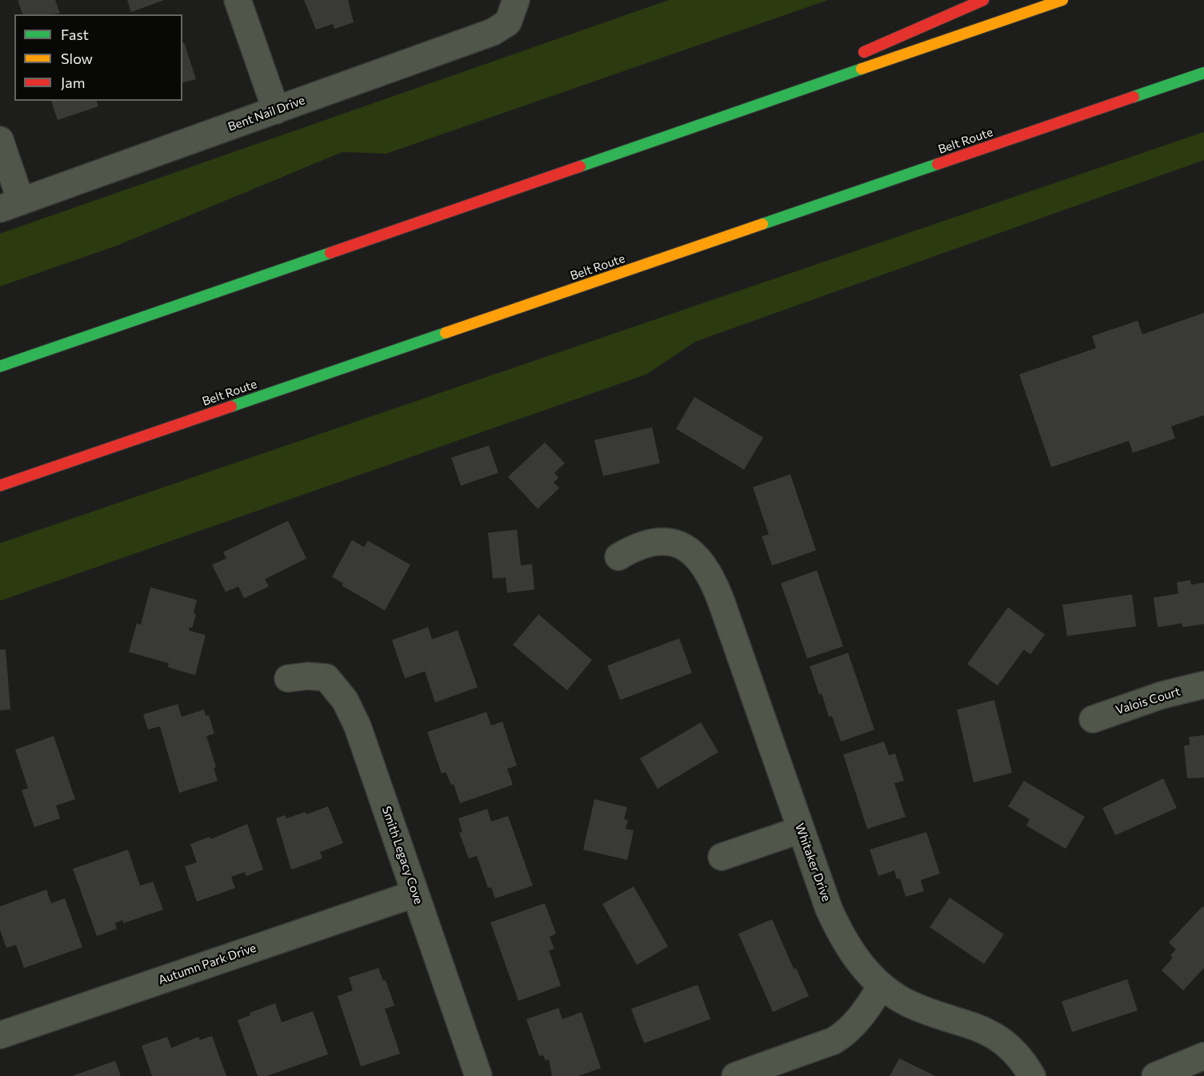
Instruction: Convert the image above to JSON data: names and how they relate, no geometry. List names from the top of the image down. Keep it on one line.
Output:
{"streets":{"highway":["Belt Route"],"street":["Bent Nail Drive","Valois Court","Smith Legacy Cove","Whitaker Drive","Autumn Park Drive"]},"crossings":[["Smith Legacy Cove","Autumn Park Drive"]],"legend":["Fast","Slow","Jam"]}
